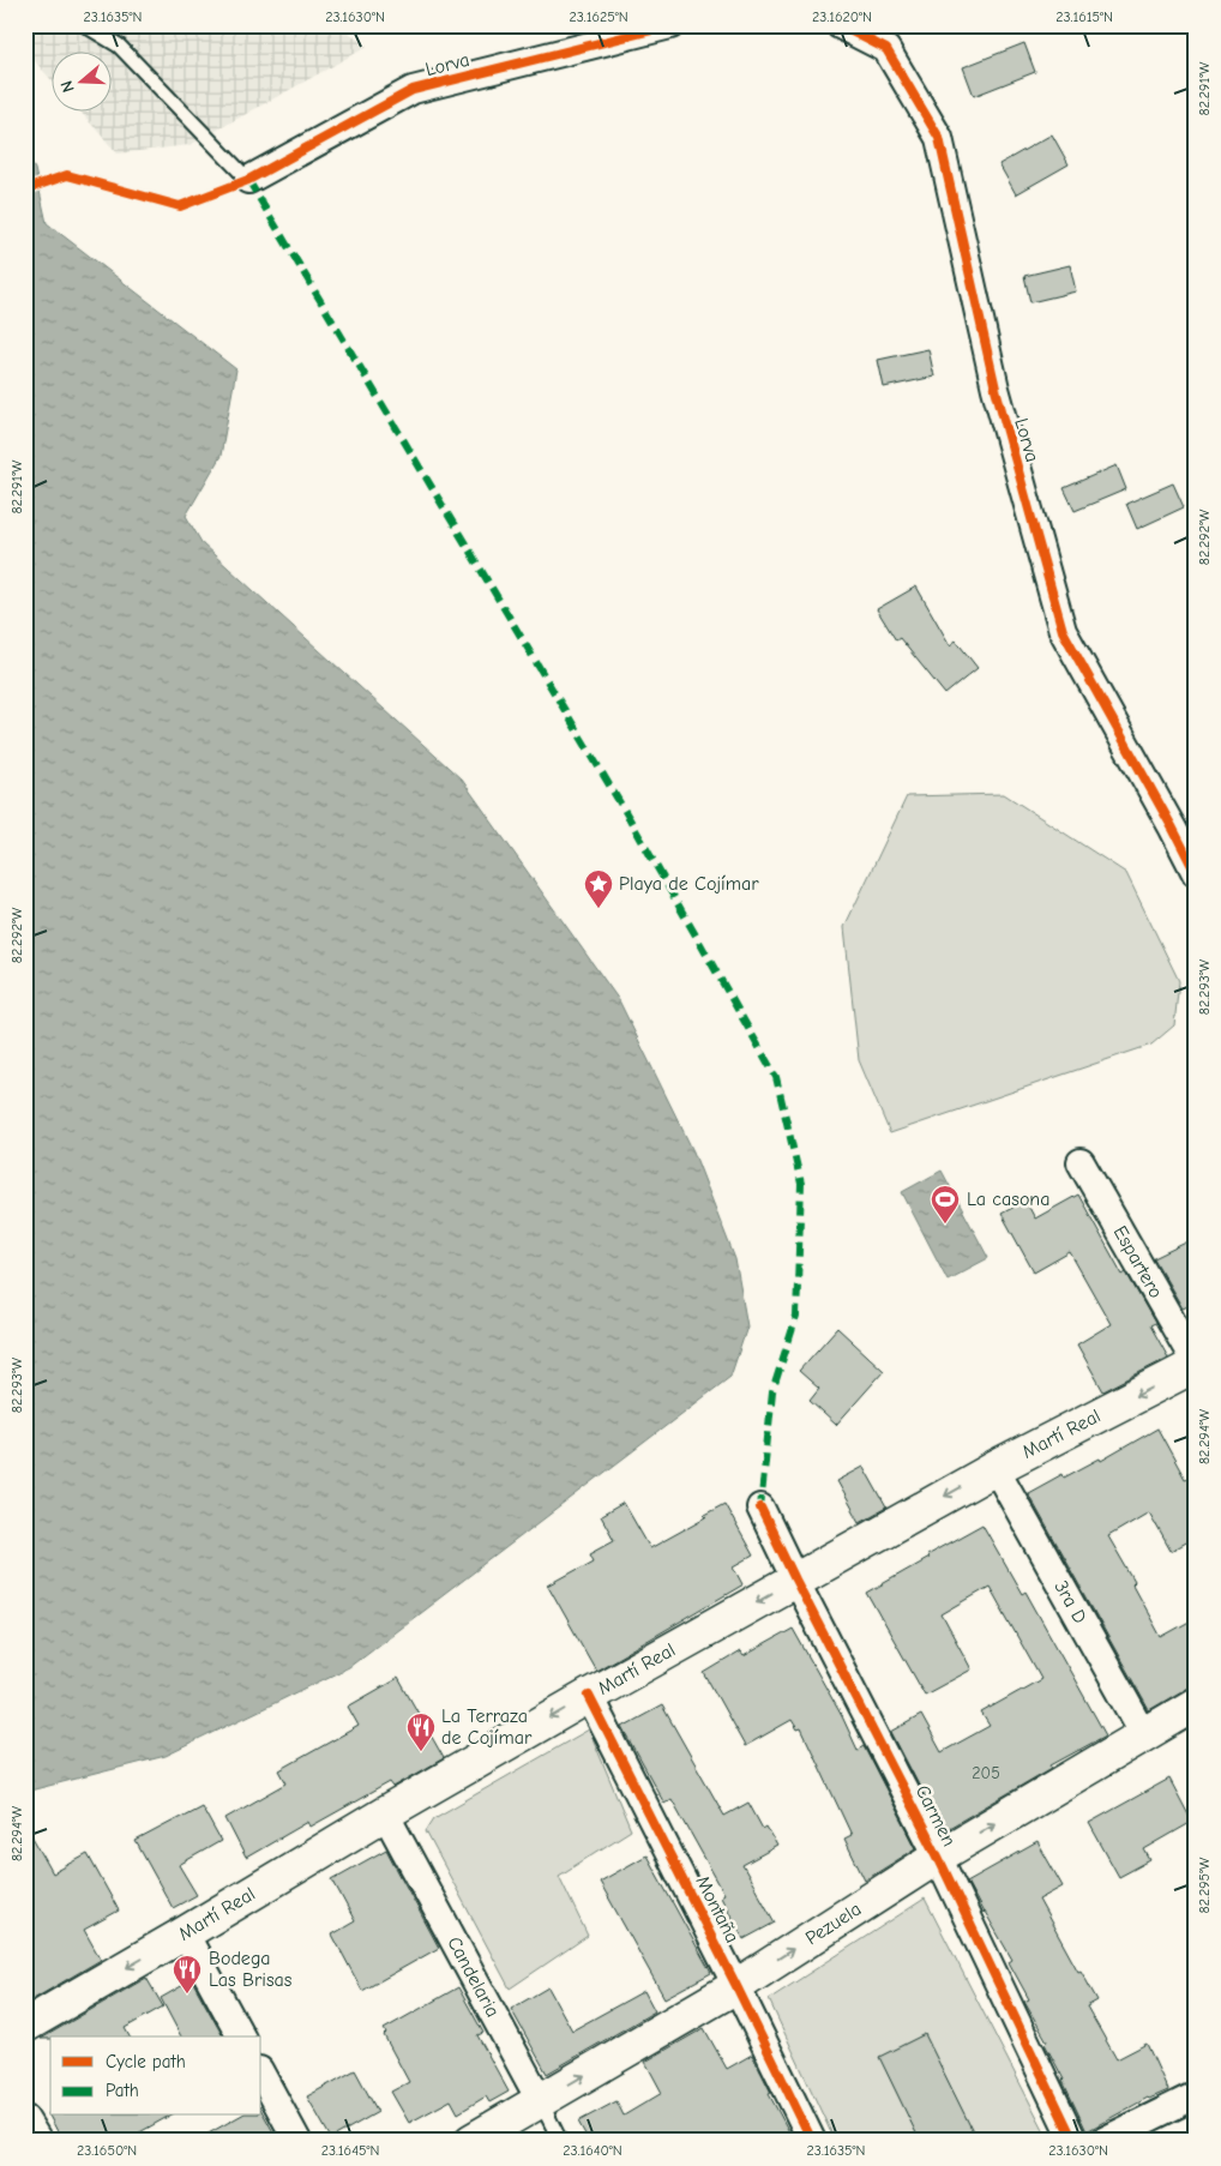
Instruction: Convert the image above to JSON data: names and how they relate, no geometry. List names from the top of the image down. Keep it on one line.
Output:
{"streets":{"main road":["Martí Real","Pezuela"],"street":["Lorva","Espartero","3ra D","Carmen","Montaña","Candelaria"]},"crossings":[["Espartero","Martí Real"],["Martí Real","3ra D"],["Martí Real","Carmen"],["Martí Real","Montaña"],["Martí Real","Candelaria"],["3ra D","Pezuela"],["Carmen","Pezuela"],["Montaña","Pezuela"],["Pezuela","Candelaria"]],"one_way":["Martí Real","Pezuela"],"places":{"place":["Playa de Cojímar"],"sports":["La casona"],"restaurant":["La Terraza de Cojímar","Bodega Las Brisas"]},"house_numbers":["205"],"legend":["Cycle path","Path"],"north":"left","coordinates":["23.1635°N","23.1630°N","23.1625°N","23.1620°N","23.1615°N","82.291°W","82.292°W","82.293°W","82.294°W","82.295°W","23.1650°N","23.1645°N","23.1640°N"]}
